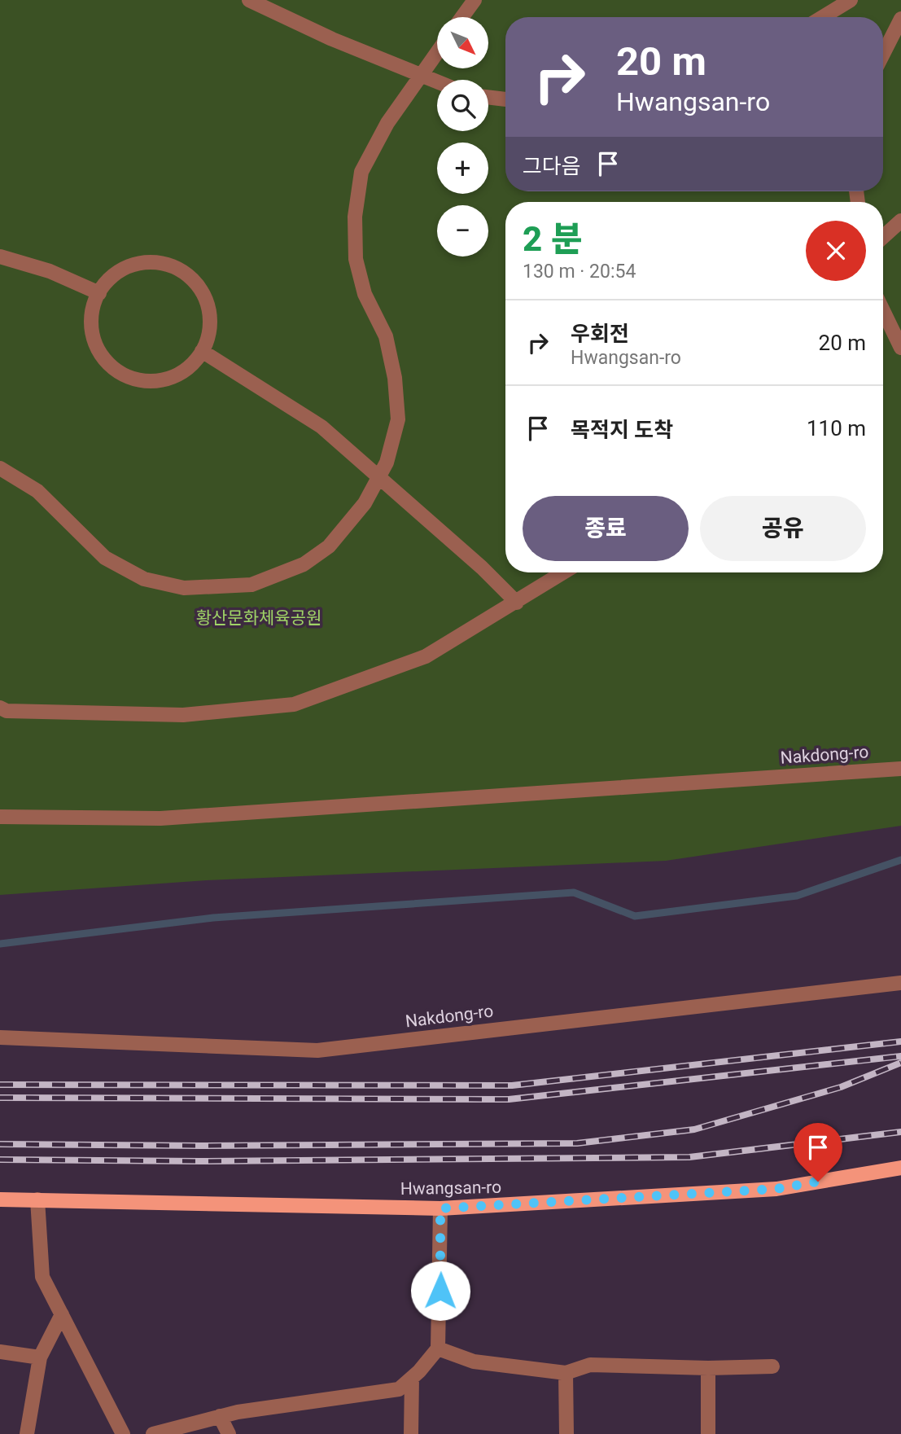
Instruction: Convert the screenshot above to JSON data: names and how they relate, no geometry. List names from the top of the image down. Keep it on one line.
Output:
{"streets":{"main road":["Hwangsan-ro"],"street":["Nakdong-ro"]},"parks":["황산문화체육공원"],"north":"bottom right","page":{"map_buttons":["+","−"],"turn":["20 m","Hwangsan-ro"],"then":"그다음","heading":["2 분","130 m · 20:54"],"list":[{"name":"우회전","note":"Hwangsan-ro","value":"20 m"},{"name":"목적지 도착","value":"110 m"}],"buttons":["종료","공유"]}}
